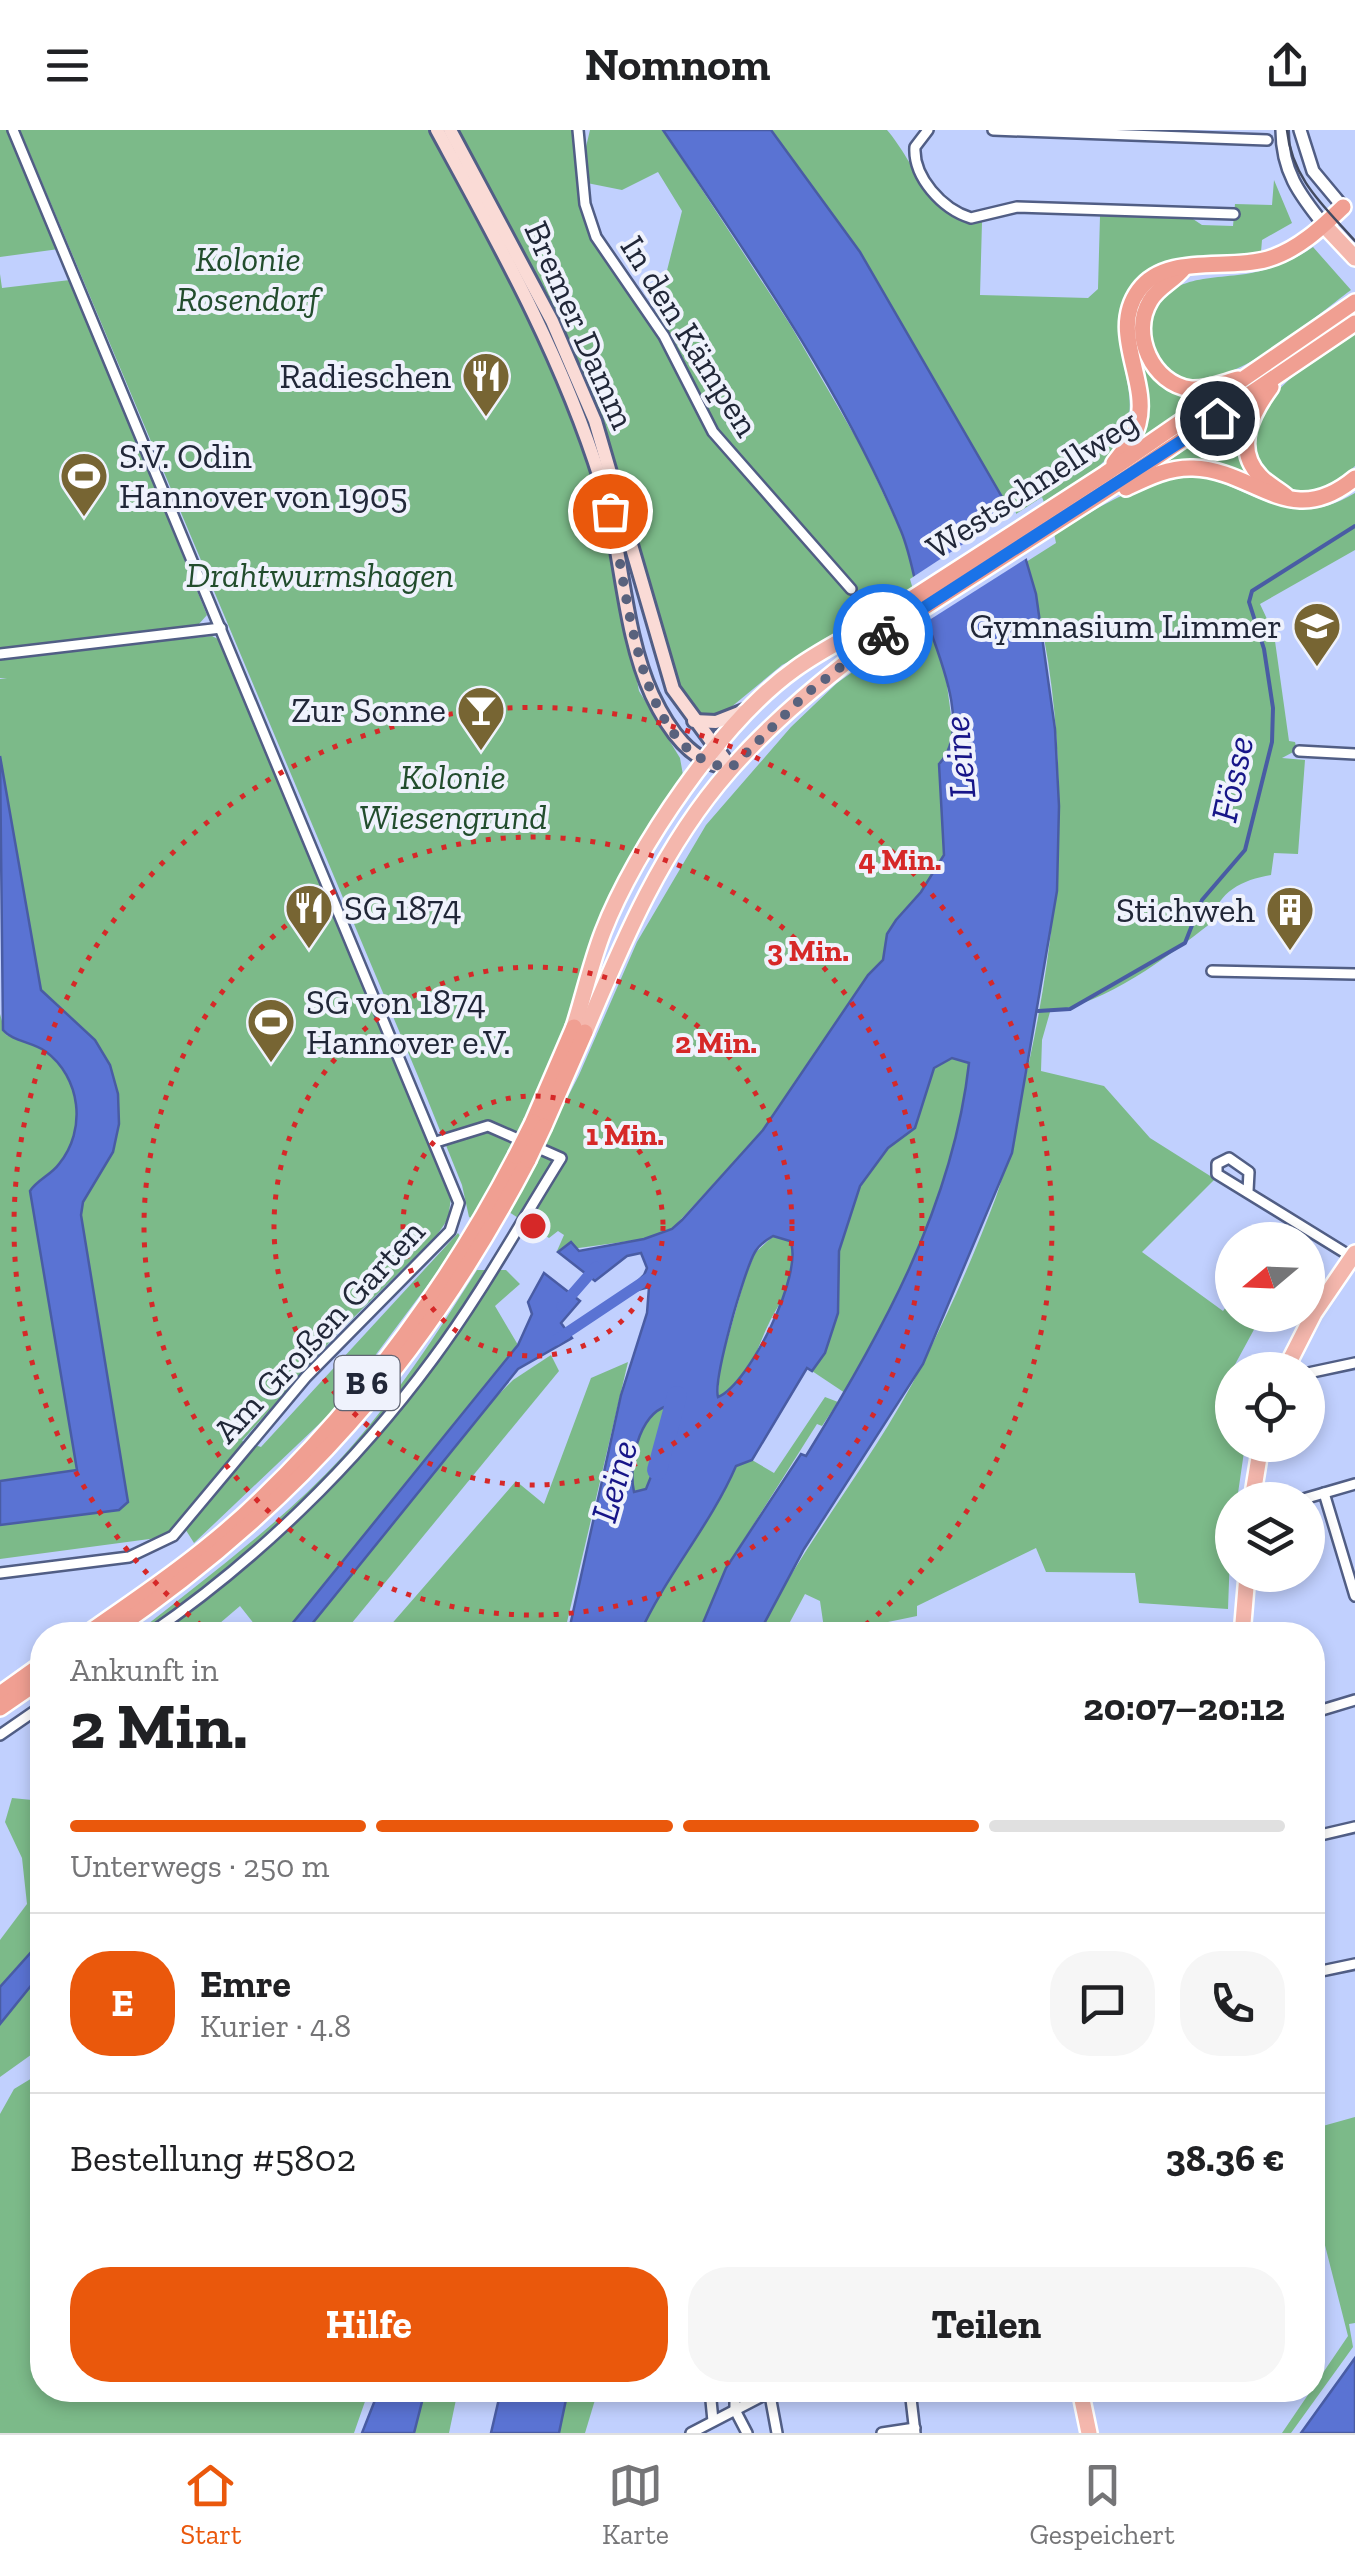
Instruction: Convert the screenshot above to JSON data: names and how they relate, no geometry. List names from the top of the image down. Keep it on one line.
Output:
{"streets":{"highway":["Westschnellweg","B 6"],"main road":["Bremer Damm"],"street":["In den Kämpen","Am Großen Garten"]},"crossings":[["Bremer Damm","Westschnellweg"]],"water":["Leine","Fösse"],"parks":["Kolonie Rosendorf","Drahtwurmshagen","Kolonie Wiesengrund"],"places":{"restaurant":["Radieschen","SG 1874"],"sports":["S.V. Odin Hannover von 1905","SG von 1874 Hannover e.V."],"school or university":["Gymnasium Limmer"],"bar":["Zur Sonne"],"building":["Stichweh"]},"north":"left","page":{"header":"Nomnom","heading":["2 Min.","Ankunft in","20:07–20:12"],"panel":["Emre","Kurier · 4.8","Bestellung #5802","38.36 €"],"bar":"Unterwegs · 250 m","round":"E","buttons":["Hilfe","Teilen"],"tabs":["Start","Karte","Gespeichert"]},"rings":["4 Min.","3 Min.","2 Min.","1 Min."]}
